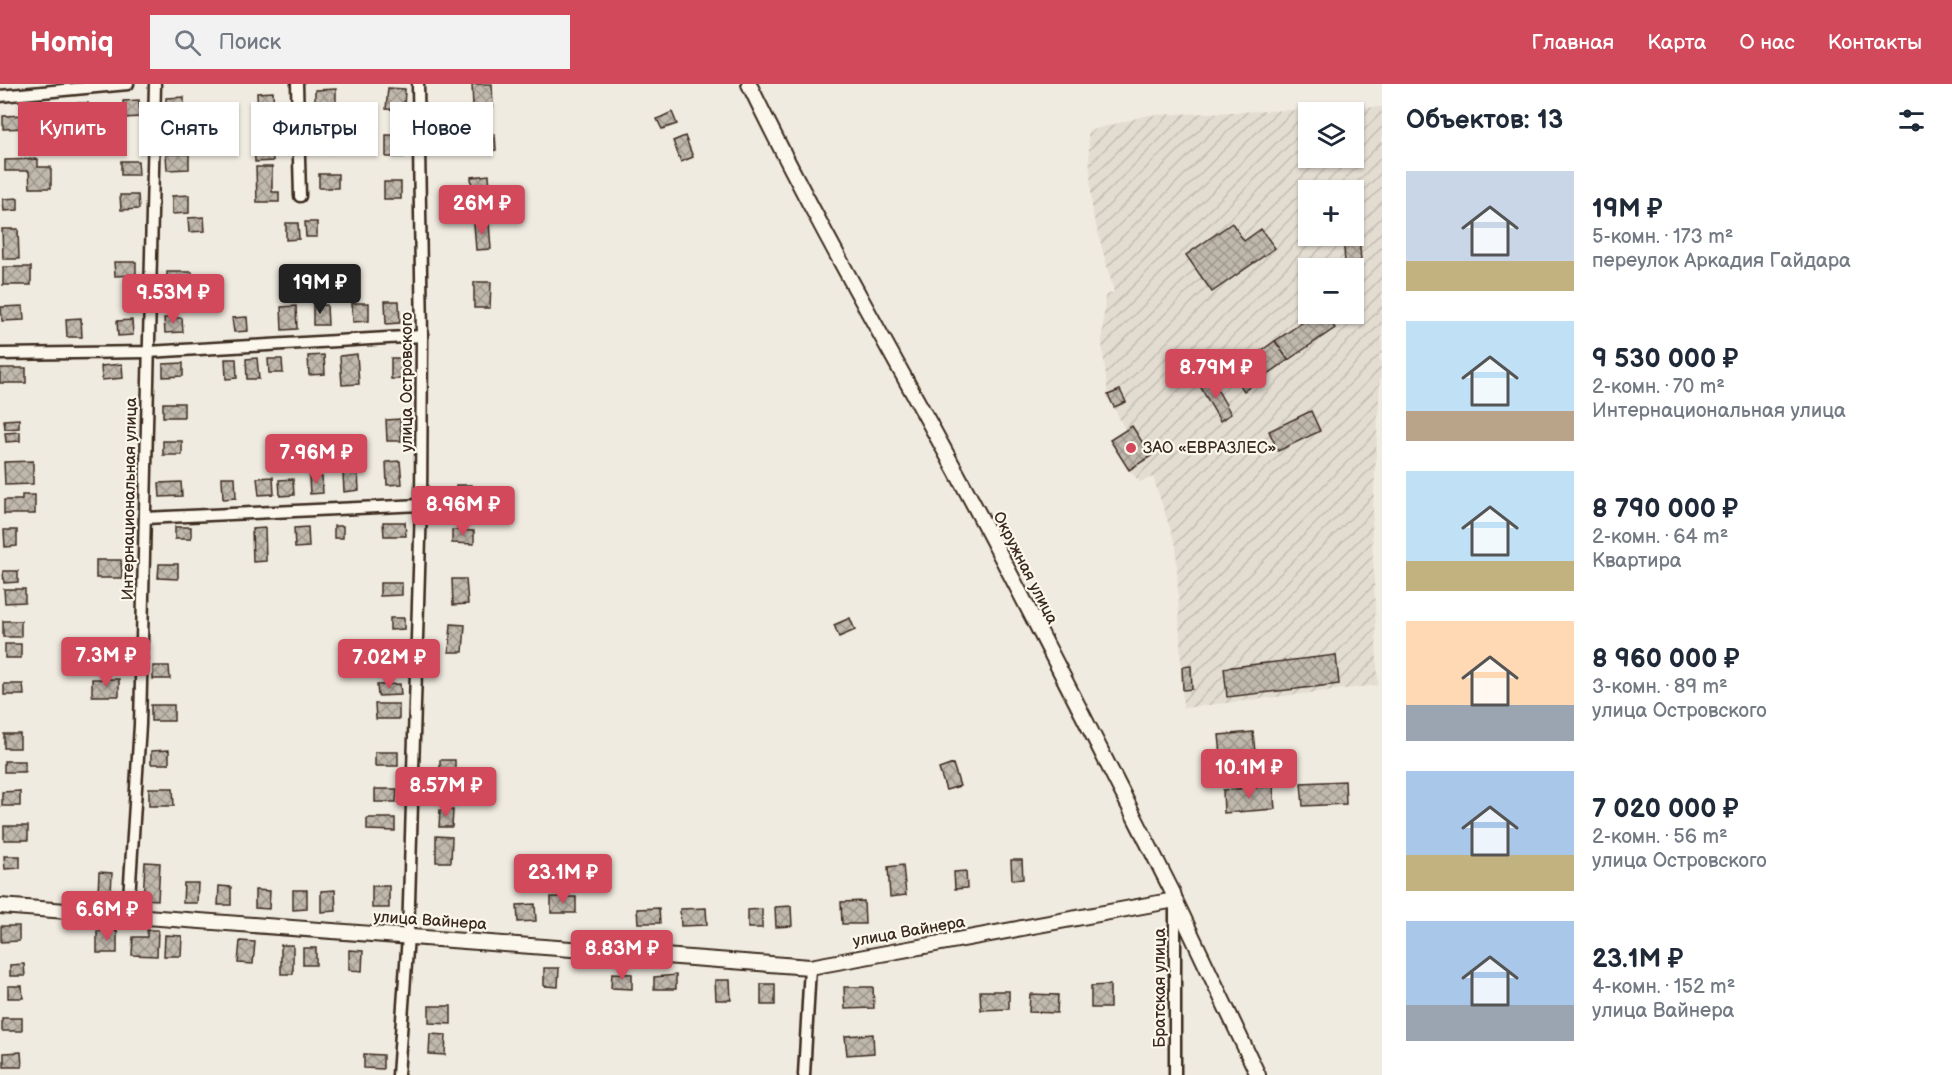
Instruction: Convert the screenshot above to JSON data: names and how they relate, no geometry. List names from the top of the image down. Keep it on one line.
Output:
{"streets":{"street":["улица Островского","Интернациональная улица","Окружная улица","улица Вайнера","Братская улица"]},"crossings":[["улица Островского","улица Вайнера"],["Интернациональная улица","улица Вайнера"],["Окружная улица","улица Вайнера"],["Окружная улица","Братская улица"],["улица Вайнера","Братская улица"]],"places":["ЗАО «ЕВРАЗЛЕС»"],"page":{"header":"Homiq","search":"Поиск","nav":["Главная","Карта","О нас","Контакты"],"heading":"Объектов: 13","map_buttons":["+","−"],"chip":["Купить","Снять","Фильтры","Новое"],"list":[{"name":"19M ₽","note":"5-комн. · 173 m² · переулок Аркадия Гайдара"},{"name":"9 530 000 ₽","note":"2-комн. · 70 m² · Интернациональная улица"},{"name":"8 790 000 ₽","note":"2-комн. · 64 m² · Квартира"},{"name":"8 960 000 ₽","note":"3-комн. · 89 m² · улица Островского"},{"name":"7 020 000 ₽","note":"2-комн. · 56 m² · улица Островского"},{"name":"23.1M ₽","note":"4-комн. · 152 m² · улица Вайнера"}],"price":["26M ₽","19M ₽","9.53M ₽","8.79M ₽","7.96M ₽","8.96M ₽","7.3M ₽","7.02M ₽","10.1M ₽","8.57M ₽","23.1M ₽","6.6M ₽","8.83M ₽"]}}
